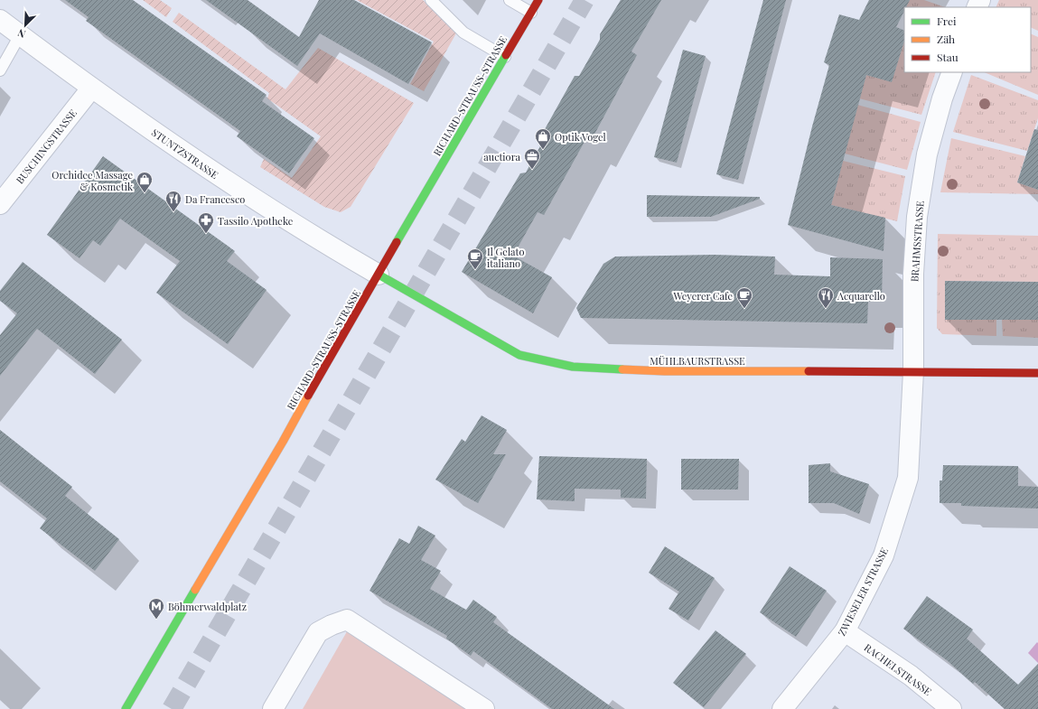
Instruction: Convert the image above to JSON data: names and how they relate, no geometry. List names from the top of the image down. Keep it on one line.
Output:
{"streets":{"main road":["RICHARD-STRAUSS-STRASSE","MÜHLBAURSTRASSE"],"street":["BUSCHINGSTRASSE","STUNTZSTRASSE","BRAHMSSTRASSE","ZWIESELER STRASSE","RACHELSTRASSE"]},"crossings":[["RICHARD-STRAUSS-STRASSE","STUNTZSTRASSE"],["RICHARD-STRAUSS-STRASSE","MÜHLBAURSTRASSE"],["BUSCHINGSTRASSE","STUNTZSTRASSE"],["STUNTZSTRASSE","MÜHLBAURSTRASSE"],["BRAHMSSTRASSE","MÜHLBAURSTRASSE"],["BRAHMSSTRASSE","ZWIESELER STRASSE"],["MÜHLBAURSTRASSE","ZWIESELER STRASSE"],["ZWIESELER STRASSE","RACHELSTRASSE"]],"places":{"shop":["Optik Vogel","Orchidee Massage & Kosmetik"],"office":["auctiora"],"restaurant":["Da Francesco","Acquarello"],"pharmacy":["Tassilo Apotheke"],"cafe":["Il Gelato italiano","Weyerer Cafe"],"metro station":["Böhmerwaldplatz"]},"legend":["Frei","Zäh","Stau"],"north":"bottom left"}
